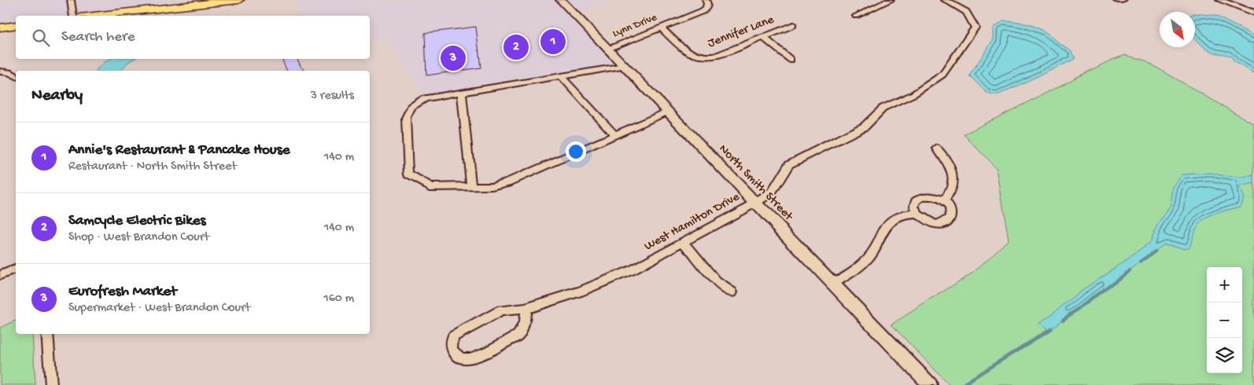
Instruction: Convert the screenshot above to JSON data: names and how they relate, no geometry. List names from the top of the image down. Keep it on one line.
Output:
{"streets":{"street":["Lynn Drive","Jennifer Lane","North Smith Street","West Hamilton Drive"]},"crossings":[["Lynn Drive","Jennifer Lane"],["Lynn Drive","North Smith Street"],["North Smith Street","West Hamilton Drive"]],"north":"bottom right","page":{"search":"Search here","pins":["1","2","3"],"heading":["Nearby","3 results"],"list":[{"mark":"1","name":"Annie's Restaurant & Pancake House","note":"Restaurant · North Smith Street","value":"140 m"},{"mark":"2","name":"Samcycle Electric Bikes","note":"Shop · West Brandon Court","value":"140 m"},{"mark":"3","name":"Eurofresh Market","note":"Supermarket · West Brandon Court","value":"160 m"}],"map_buttons":["+","−"]}}
